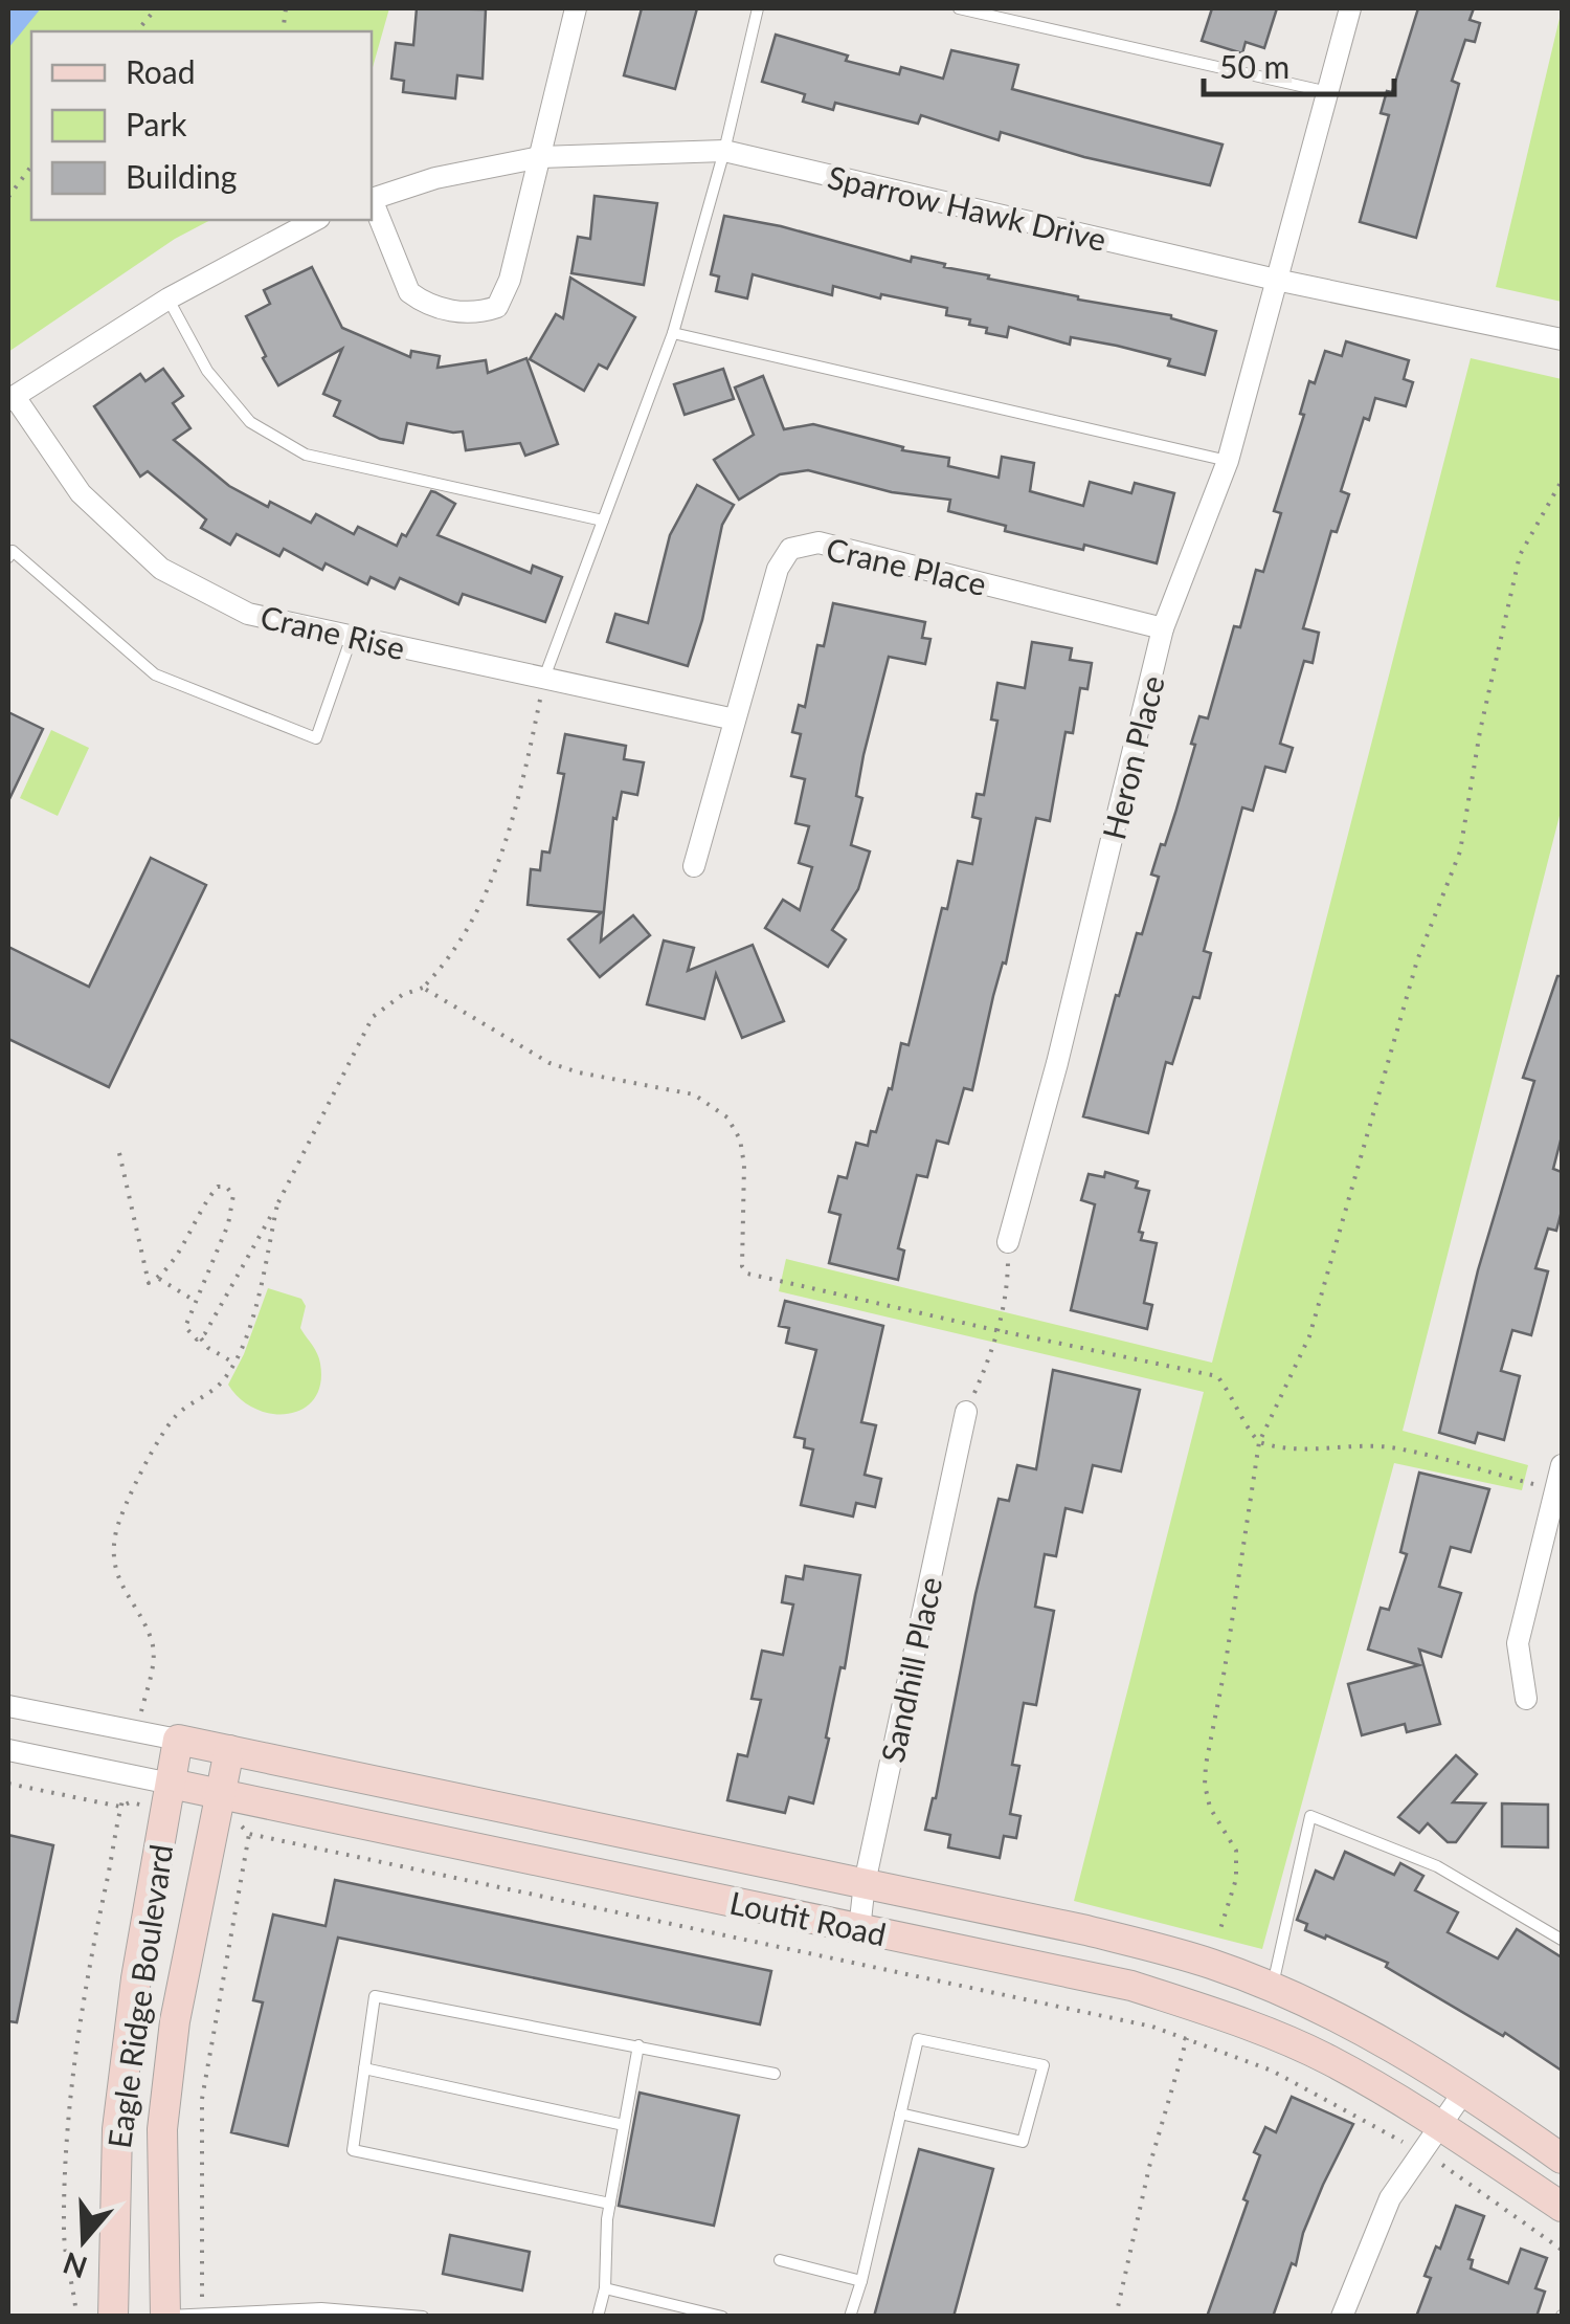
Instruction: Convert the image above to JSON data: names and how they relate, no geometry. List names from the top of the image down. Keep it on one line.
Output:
{"streets":{"street":["Sparrow Hawk Drive","Crane Place","Crane Rise","Heron Place","Sandhill Place","Loutit Road","Eagle Ridge Boulevard"]},"crossings":[["Sparrow Hawk Drive","Heron Place"],["Crane Place","Crane Rise"],["Crane Place","Heron Place"],["Sandhill Place","Loutit Road"],["Loutit Road","Eagle Ridge Boulevard"]],"legend":["Road","Park","Building"],"scale_bar":"50 m","north":"bottom"}
